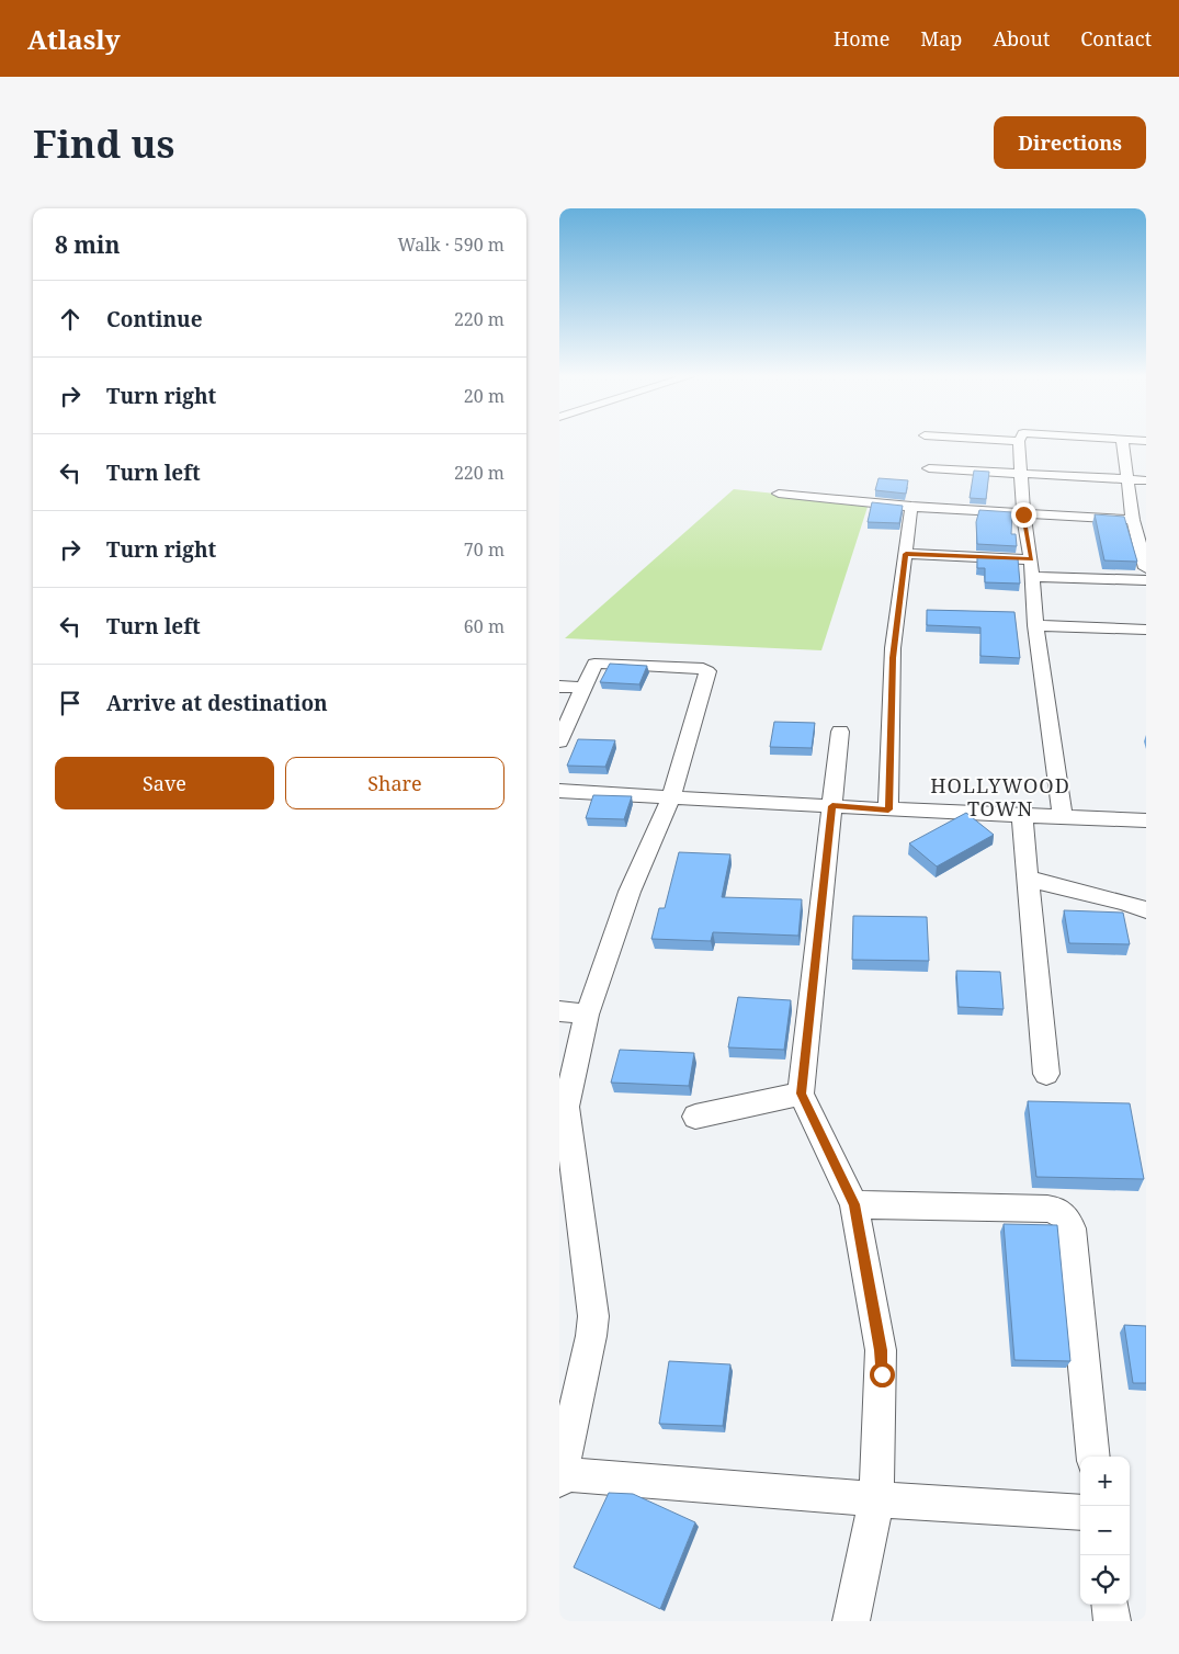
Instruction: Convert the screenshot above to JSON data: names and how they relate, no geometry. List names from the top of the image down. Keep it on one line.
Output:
{"districts":["HOLLYWOOD TOWN"],"page":{"header":"Atlasly","nav":["Home","Map","About","Contact"],"buttons":["Directions",["Save","Share"]],"title":"Find us","heading":["8 min","Walk · 590 m"],"list":[["Continue","220 m"],["Turn right","20 m"],["Turn left","220 m"],["Turn right","70 m"],["Turn left","60 m"],"Arrive at destination"],"map_buttons":["+","−"]}}
